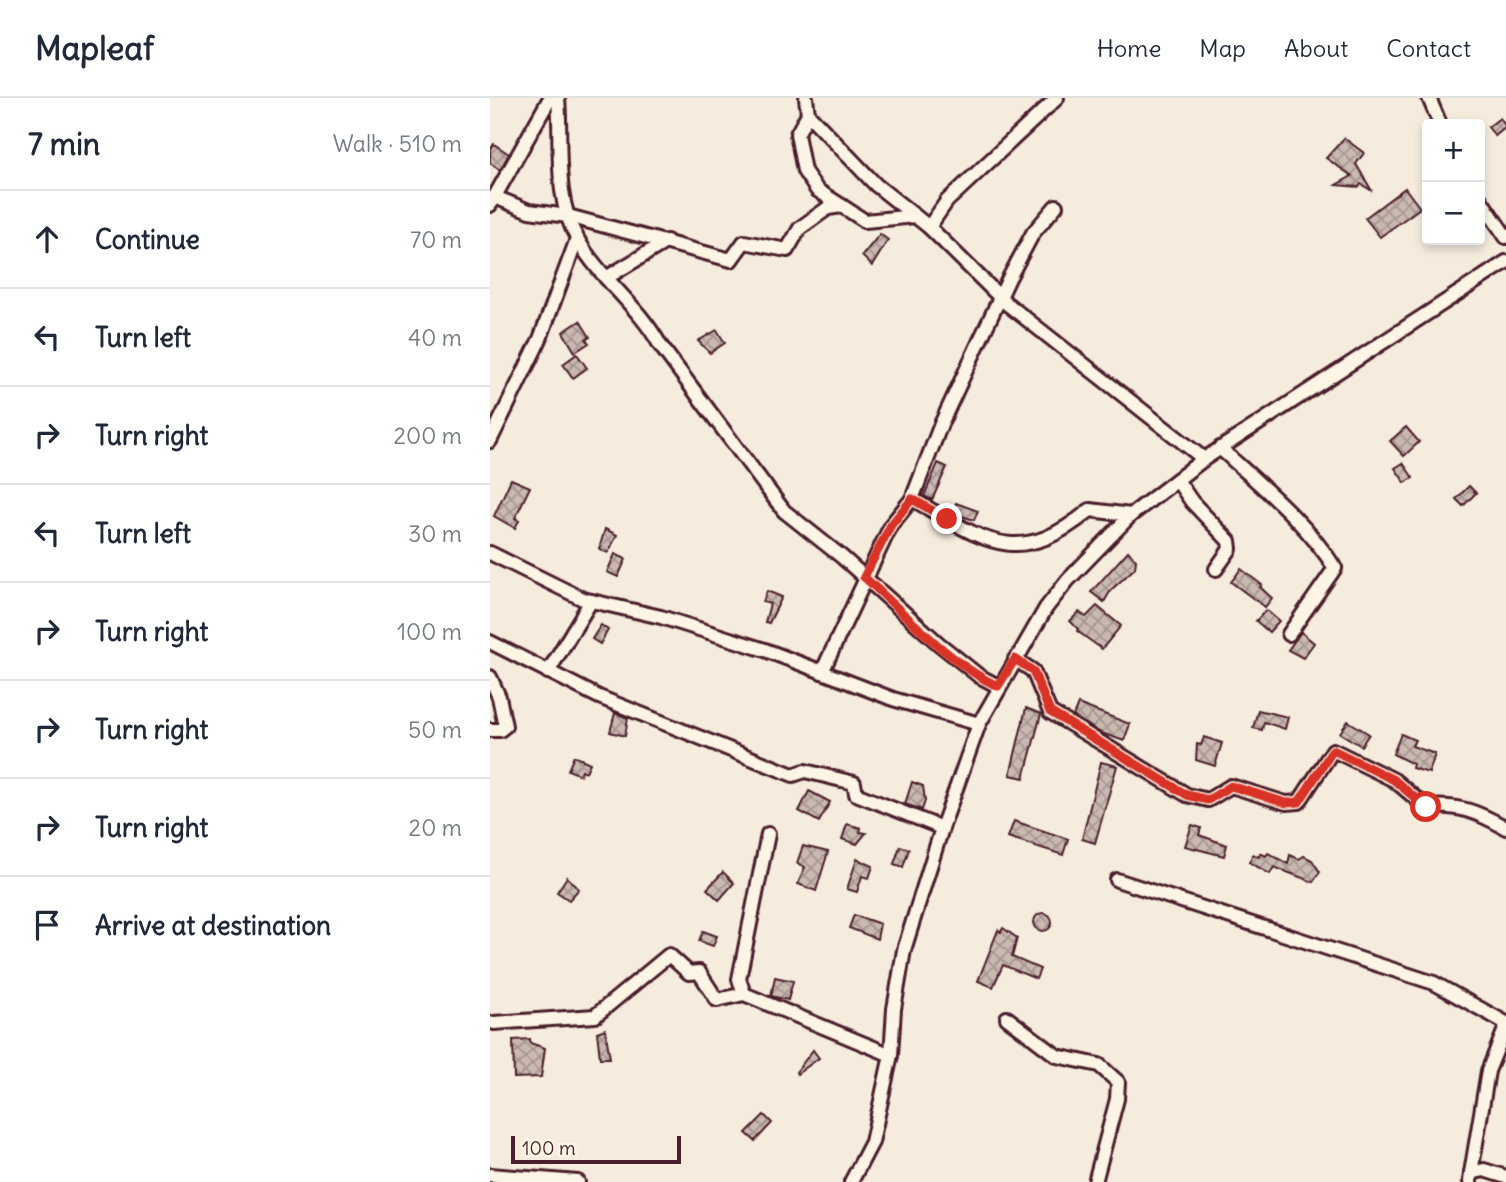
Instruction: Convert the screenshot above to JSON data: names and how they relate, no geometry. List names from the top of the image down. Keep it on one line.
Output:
{"scale_bar":"100 m","page":{"header":"Mapleaf","nav":["Home","Map","About","Contact"],"heading":["7 min","Walk · 510 m"],"map_buttons":["+","−"],"list":[["Continue","70 m"],["Turn left","40 m"],["Turn right","200 m"],["Turn left","30 m"],["Turn right","100 m"],["Turn right","50 m"],["Turn right","20 m"],"Arrive at destination"],"scale":"100 m"}}
